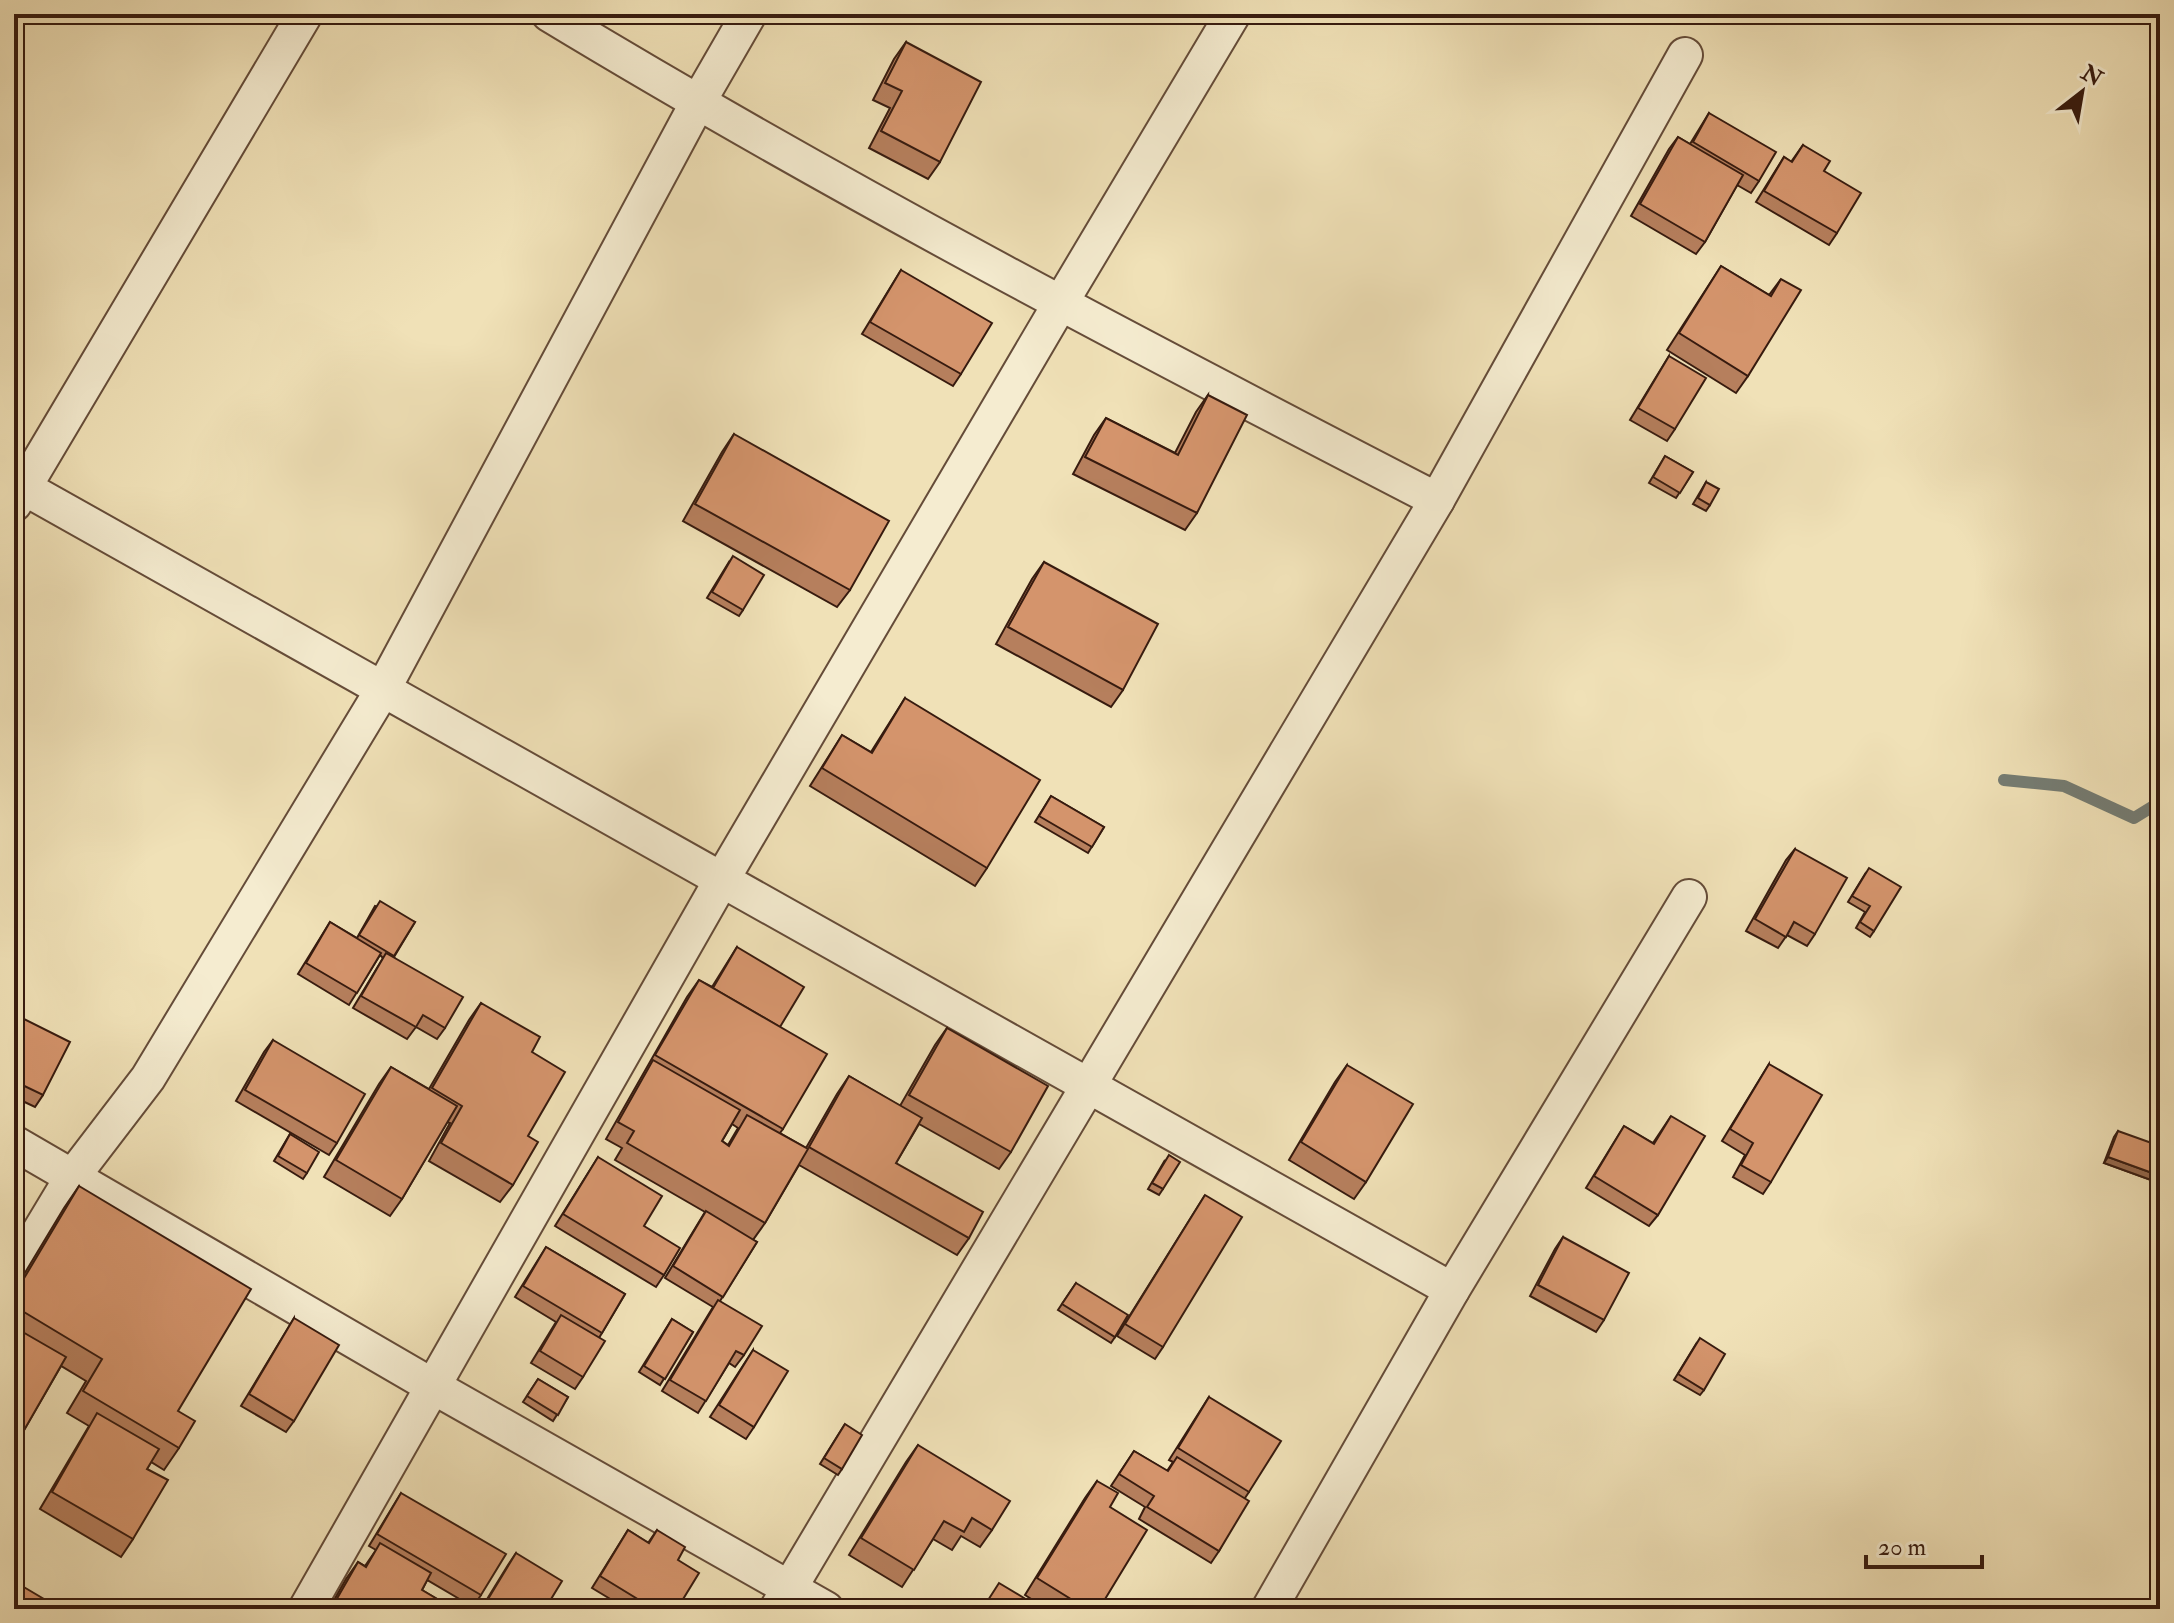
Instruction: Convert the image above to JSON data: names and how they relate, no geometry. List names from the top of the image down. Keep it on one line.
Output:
{"scale_bar":"20 m","north":"top right"}
